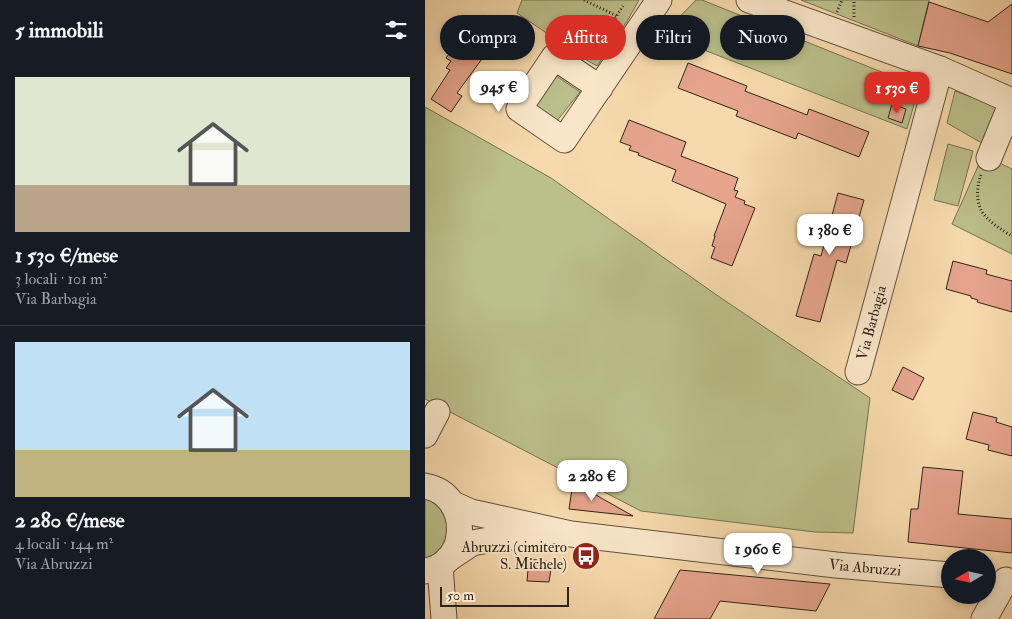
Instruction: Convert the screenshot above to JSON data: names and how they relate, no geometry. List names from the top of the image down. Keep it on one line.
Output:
{"streets":{"street":["Via Barbagia","Via Abruzzi"]},"places":{"bus stop":["Abruzzi (cimitero S. Michele)"]},"scale_bar":"50 m","north":"left","page":{"heading":"5 immobili","chip":["Compra","Affitta","Filtri","Nuovo"],"list":[{"name":"1 530 €/mese","note":"3 locali · 101 m² · Via Barbagia"},{"name":"2 280 €/mese","note":"4 locali · 144 m² · Via Abruzzi"}],"price":["945 €","1 530 €","1 380 €","2 280 €","1 960 €"],"scale":"50 m"}}
